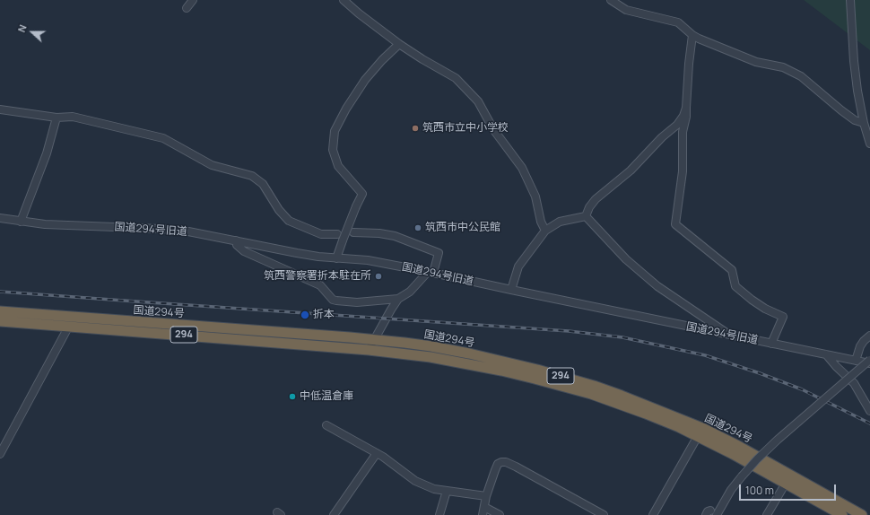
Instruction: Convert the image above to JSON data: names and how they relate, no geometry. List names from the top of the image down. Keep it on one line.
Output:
{"streets":{"highway":["国道294号","294"],"street":["国道294号旧道"]},"places":["筑西市立中小学校","筑西市中公民館","筑西警察署折本駐在所","折本","中低温倉庫"],"scale_bar":"100 m","north":"left"}
